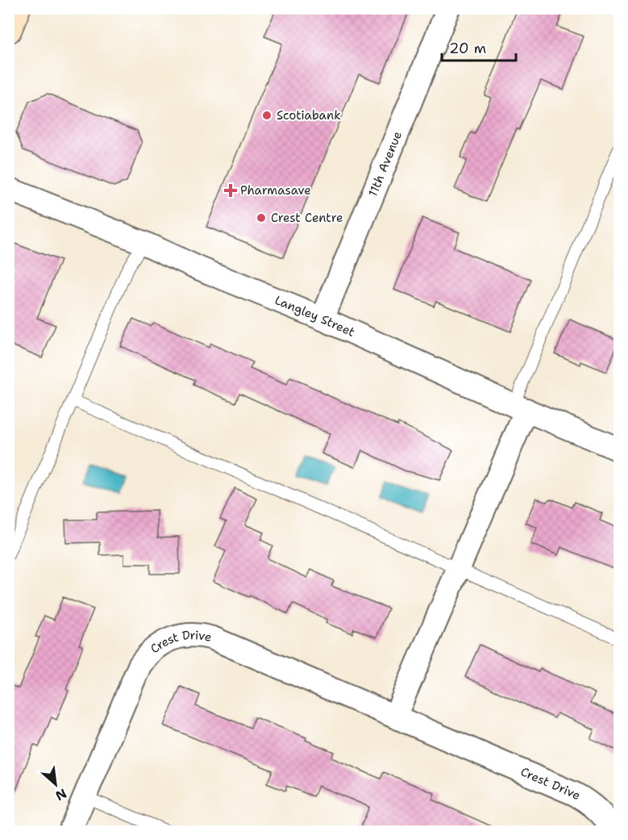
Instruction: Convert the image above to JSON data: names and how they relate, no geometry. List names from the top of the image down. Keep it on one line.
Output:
{"streets":{"street":["11th Avenue","Langley Street","Crest Drive"]},"crossings":[["11th Avenue","Langley Street"]],"places":{"other":["Scotiabank","Crest Centre"],"health":["Pharmasave"]},"scale_bar":"20 m","north":"bottom right"}
